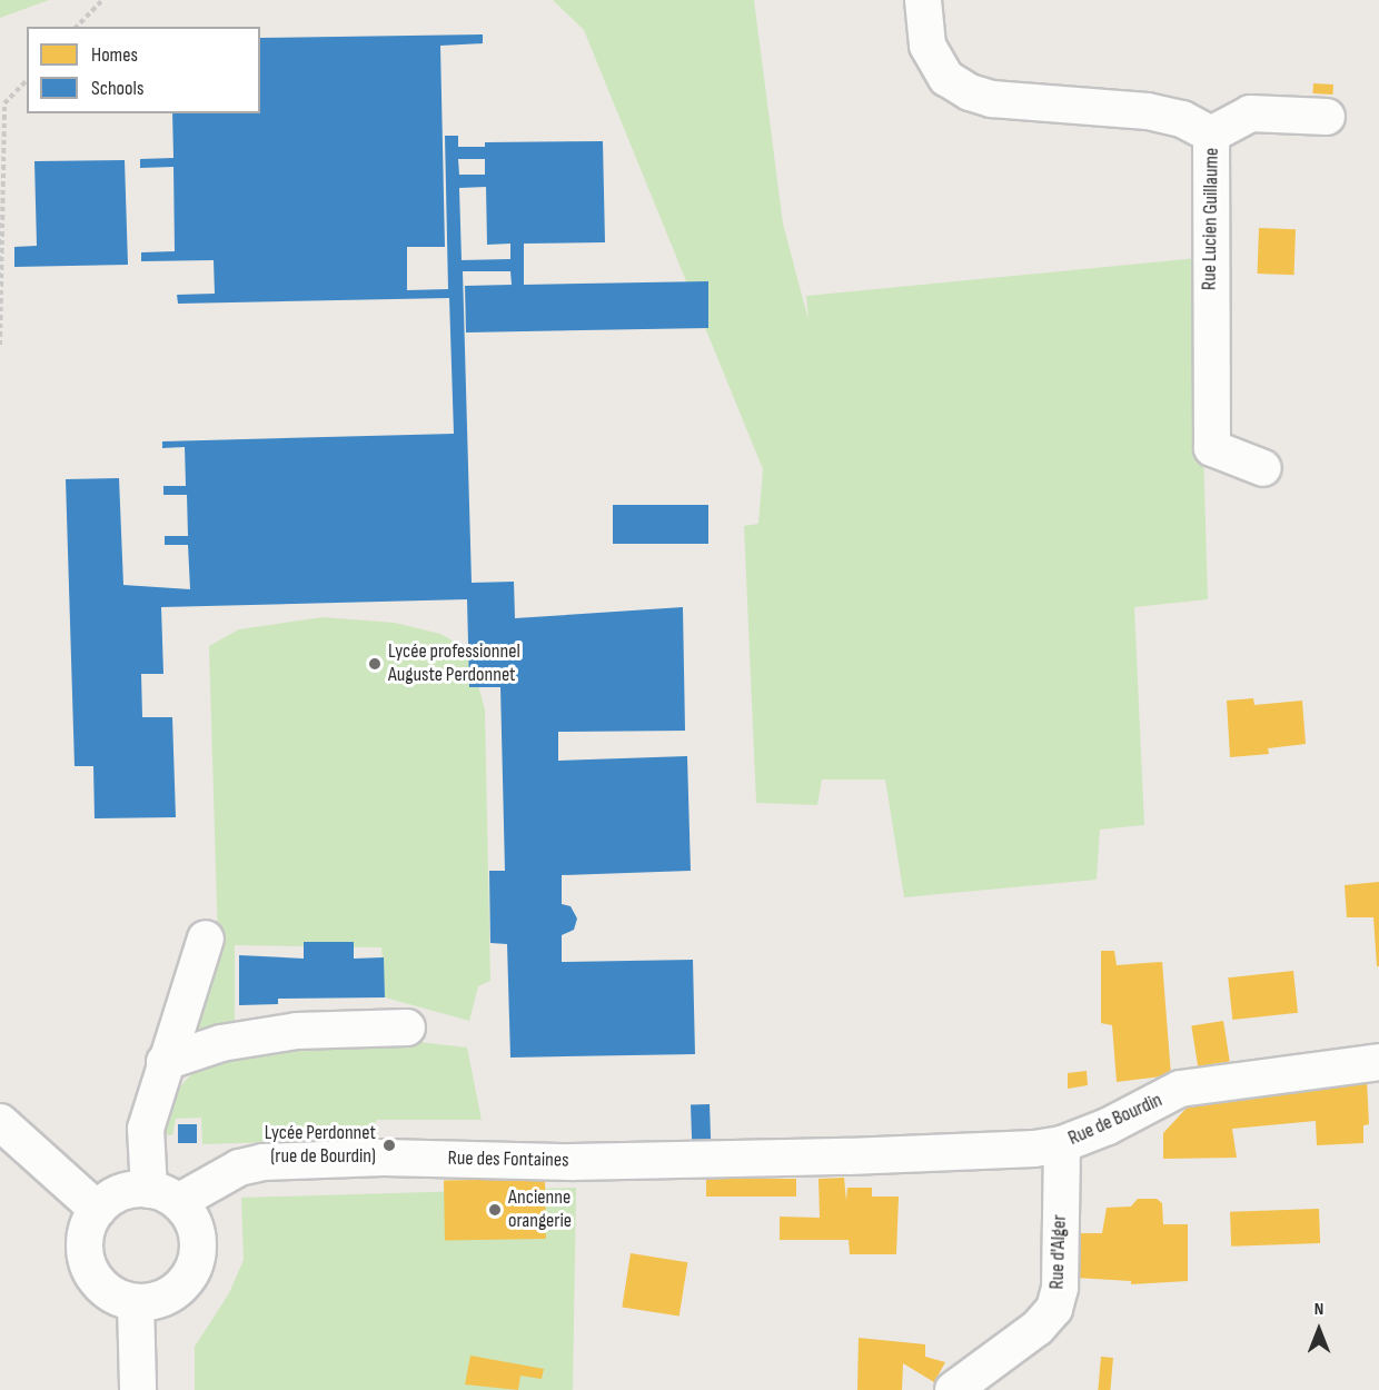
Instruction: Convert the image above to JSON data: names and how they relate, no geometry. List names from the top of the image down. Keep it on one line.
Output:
{"streets":{"street":["Rue Lucien Guillaume","Rue de Bourdin","Rue des Fontaines","Rue d'Alger"]},"crossings":[["Rue de Bourdin","Rue des Fontaines"],["Rue de Bourdin","Rue d'Alger"]],"places":["Lycée professionnel Auguste Perdonnet","Lycée Perdonnet (rue de Bourdin)","Ancienne orangerie"],"legend":["Homes","Schools"],"north":"top"}
